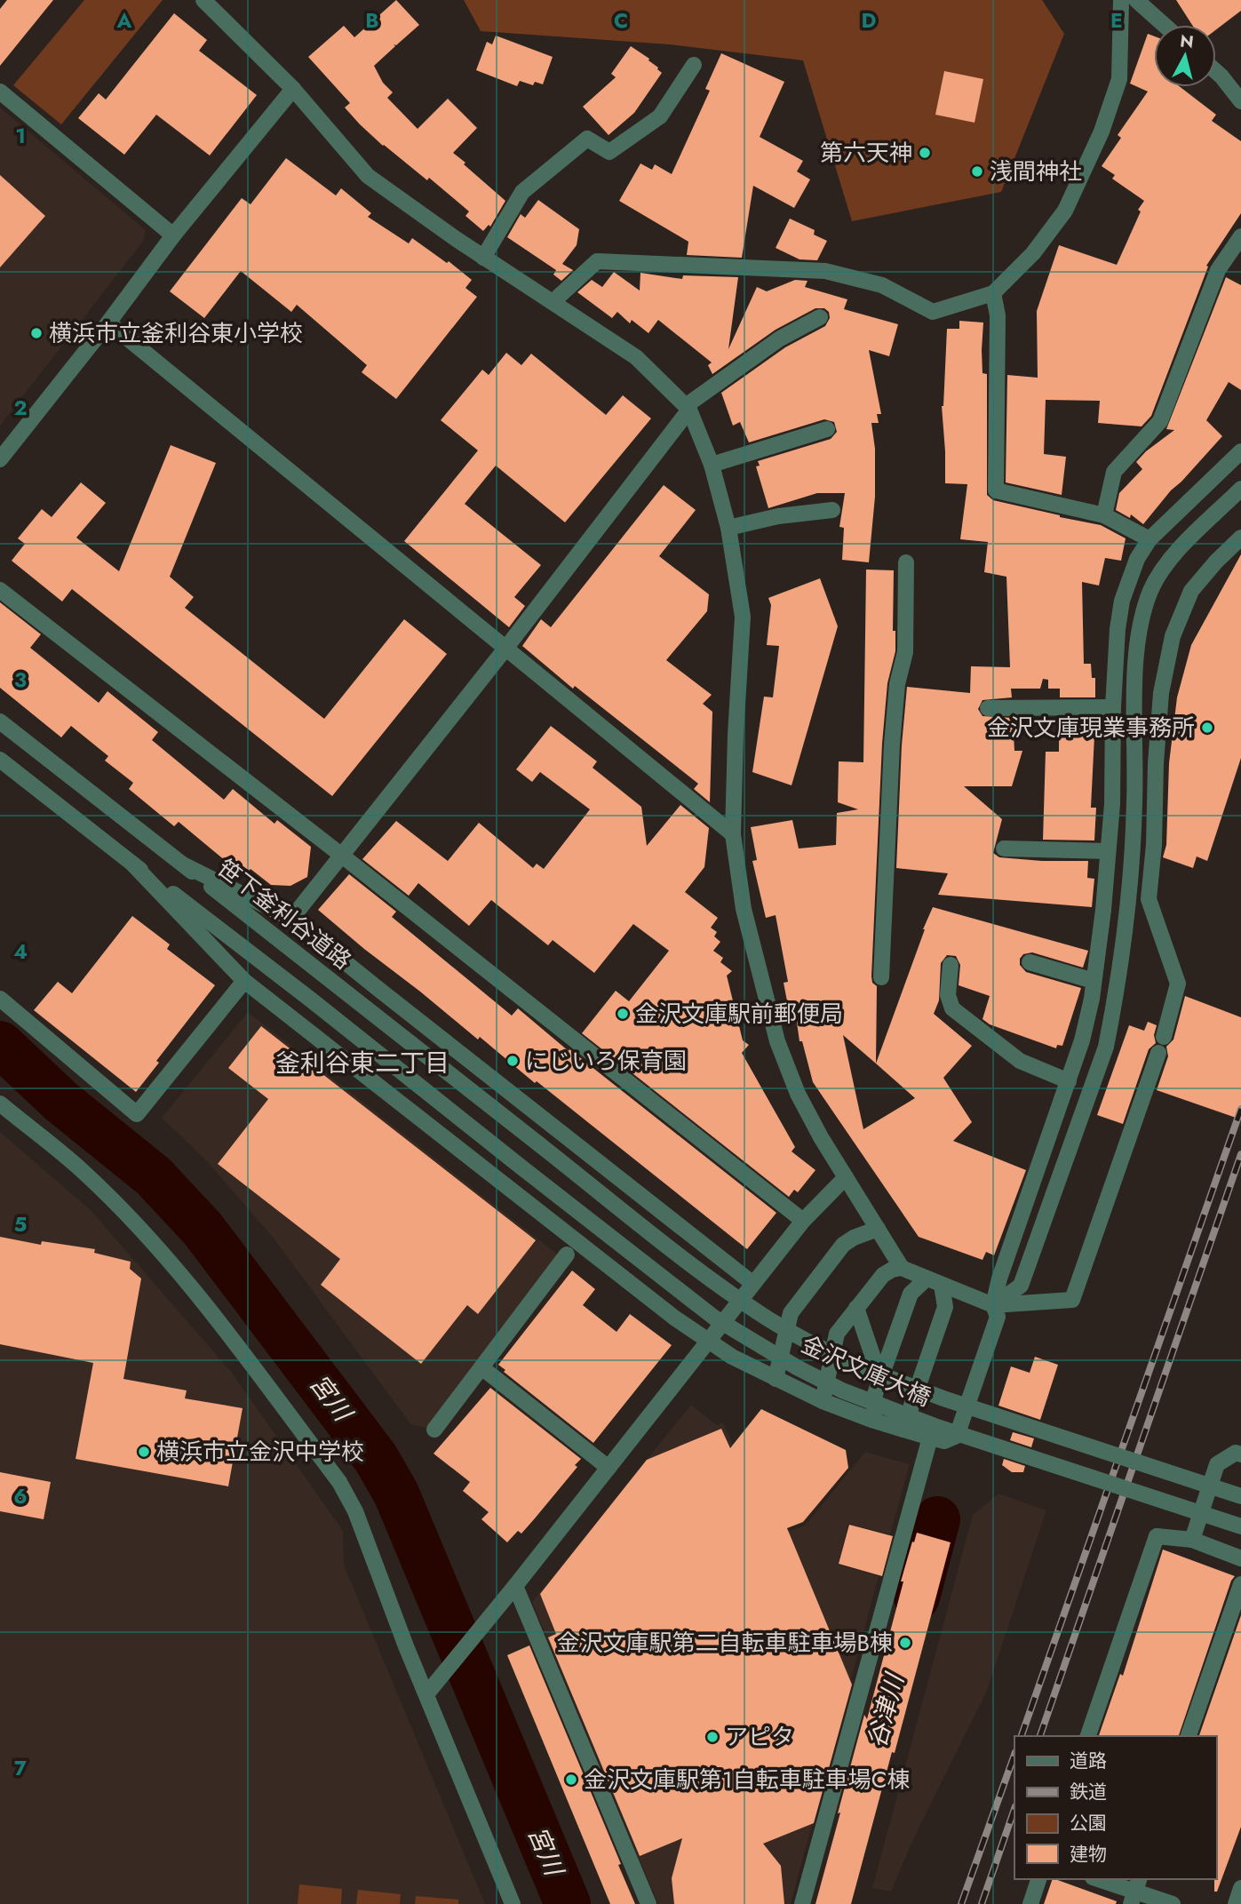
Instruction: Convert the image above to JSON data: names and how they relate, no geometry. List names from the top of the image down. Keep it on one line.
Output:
{"streets":{"street":["笹下釜利谷道路","金沢文庫大橋"]},"crossings":[["笹下釜利谷道路","金沢文庫大橋"]],"districts":["釜利谷東二丁目"],"water":["宮川","谷津川"],"places":["第六天神","浅間神社","横浜市立釜利谷東小学校","金沢文庫現業事務所","金沢文庫駅前郵便局","にじいろ保育園","横浜市立金沢中学校","金沢文庫駅第二自転車駐車場B棟","アピタ","金沢文庫駅第1自転車駐車場C棟"],"legend":["道路","鉄道","公園","建物"],"north":"top","grid":{"columns":["A","B","C","D","E"],"rows":["1","2","3","4","5","6","7"]}}
